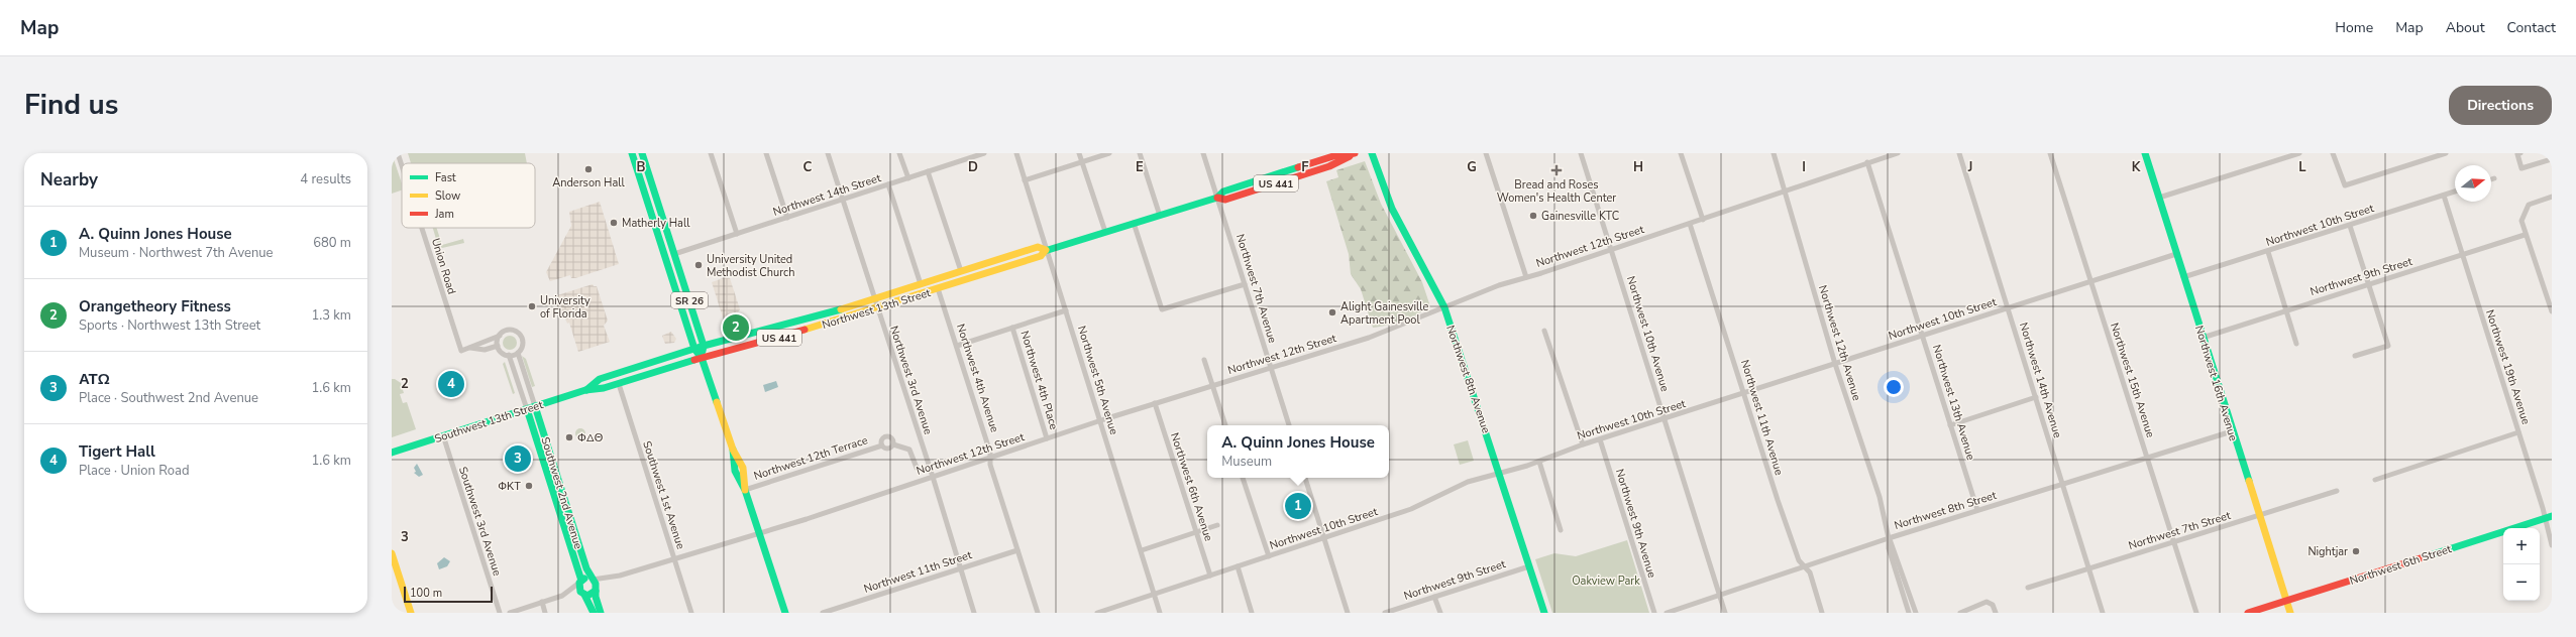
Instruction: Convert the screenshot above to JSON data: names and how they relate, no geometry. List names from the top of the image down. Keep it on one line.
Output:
{"streets":{"main road":["US 441","SR 26","Northwest 13th Street","Northwest 8th Avenue","Northwest 16th Avenue","Southwest 13th Street","Southwest 2nd Avenue","Northwest 6th Street"],"street":["Northwest 14th Street","Northwest 10th Street","Northwest 12th Street","Union Road","Northwest 9th Street","Northwest 7th Avenue","Northwest 10th Avenue","Northwest 12th Avenue","Northwest 19th Avenue","Northwest 4th Avenue","Northwest 3rd Avenue","Northwest 4th Place","Northwest 5th Avenue","Northwest 14th Avenue","Northwest 15th Avenue","Northwest 13th Avenue","Northwest 11th Avenue","Northwest 12th Terrace","Northwest 6th Avenue","Southwest 1st Avenue","Northwest 8th Street","Southwest 3rd Avenue","Northwest 9th Avenue","Northwest 7th Street","Northwest 11th Street"]},"crossings":[["Northwest 14th Street","SR 26"],["Northwest 14th Street","Northwest 3rd Avenue"],["Northwest 10th Street","Northwest 10th Avenue"],["Northwest 10th Street","Northwest 12th Avenue"],["Northwest 10th Street","Northwest 19th Avenue"],["Northwest 10th Street","Northwest 8th Avenue"],["Northwest 10th Street","Northwest 5th Avenue"],["Northwest 10th Street","Northwest 14th Avenue"],["Northwest 10th Street","Northwest 15th Avenue"],["Northwest 10th Street","Northwest 16th Avenue"],["Northwest 10th Street","Northwest 13th Avenue"],["Northwest 10th Street","Northwest 11th Avenue"],["Northwest 10th Street","Northwest 6th Avenue"],["Northwest 10th Street","Northwest 9th Avenue"],["Northwest 12th Street","Northwest 7th Avenue"],["Northwest 12th Street","Northwest 10th Avenue"],["Northwest 12th Street","Northwest 12th Avenue"],["Northwest 12th Street","Northwest 4th Avenue"],["Northwest 12th Street","Northwest 8th Avenue"],["Northwest 12th Street","Northwest 3rd Avenue"],["Northwest 12th Street","Northwest 4th Place"],["Northwest 12th Street","Northwest 5th Avenue"],["Northwest 12th Street","Northwest 13th Avenue"],["Northwest 12th Street","Northwest 11th Avenue"],["Northwest 12th Street","Northwest 6th Avenue"],["Northwest 12th Street","Southwest 2nd Avenue"],["Northwest 12th Street","Southwest 1st Avenue"],["Northwest 9th Street","Northwest 19th Avenue"],["Northwest 9th Street","Northwest 8th Avenue"],["Northwest 9th Street","Northwest 16th Avenue"],["Northwest 7th Avenue","Northwest 13th Street"],["SR 26","Northwest 13th Street"],["SR 26","Southwest 13th Street"],["Northwest 13th Street","Northwest 4th Avenue"],["Northwest 13th Street","Northwest 3rd Avenue"],["Northwest 13th Street","Northwest 5th Avenue"],["Northwest 13th Street","Southwest 13th Street"],["Northwest 10th Avenue","Northwest 8th Street"],["Northwest 12th Avenue","Northwest 8th Street"],["Northwest 19th Avenue","Northwest 6th Street"],["Northwest 4th Avenue","Northwest 11th Street"],["Northwest 3rd Avenue","Northwest 11th Street"],["Northwest 14th Avenue","Northwest 8th Street"],["Northwest 14th Avenue","Northwest 7th Street"],["Northwest 15th Avenue","Northwest 8th Street"],["Northwest 15th Avenue","Northwest 7th Street"],["Northwest 16th Avenue","Northwest 8th Street"],["Northwest 16th Avenue","Northwest 7th Street"],["Northwest 16th Avenue","Northwest 6th Street"],["Northwest 13th Avenue","Northwest 8th Street"],["Northwest 11th Avenue","Northwest 8th Street"],["Southwest 13th Street","Southwest 2nd Avenue"],["Southwest 13th Street","Southwest 1st Avenue"],["Southwest 13th Street","Southwest 3rd Avenue"]],"parks":["Oakview Park"],"places":{"other":["Anderson Hall","Gainesville KTC","Matherly Hall","University United Methodist Church","University of Florida","Alight Gainesville Apartment Pool","ΦΔΘ","ΦΚΤ","Nightjar"],"health":["Bread and Roses Women's Health Center"]},"legend":["Fast","Slow","Jam"],"scale_bar":"100 m","north":"right","page":{"header":"Map","nav":["Home","Map","About","Contact"],"title":"Find us","buttons":"Directions","heading":["Nearby","4 results"],"list":[{"mark":"1","name":"A. Quinn Jones House","note":"Museum · Northwest 7th Avenue","value":"680 m"},{"mark":"2","name":"Orangetheory Fitness","note":"Sports · Northwest 13th Street","value":"1.3 km"},{"mark":"3","name":"ΑΤΩ","note":"Place · Southwest 2nd Avenue","value":"1.6 km"},{"mark":"4","name":"Tigert Hall","note":"Place · Union Road","value":"1.6 km"}],"pins":["2","4","3","1"],"popup":["A. Quinn Jones House","Museum"],"map_buttons":["+","−"],"scale":"100 m"},"grid":{"columns":["B","C","D","E","F","G","H","I","J","K","L"],"rows":["2","3"]}}
